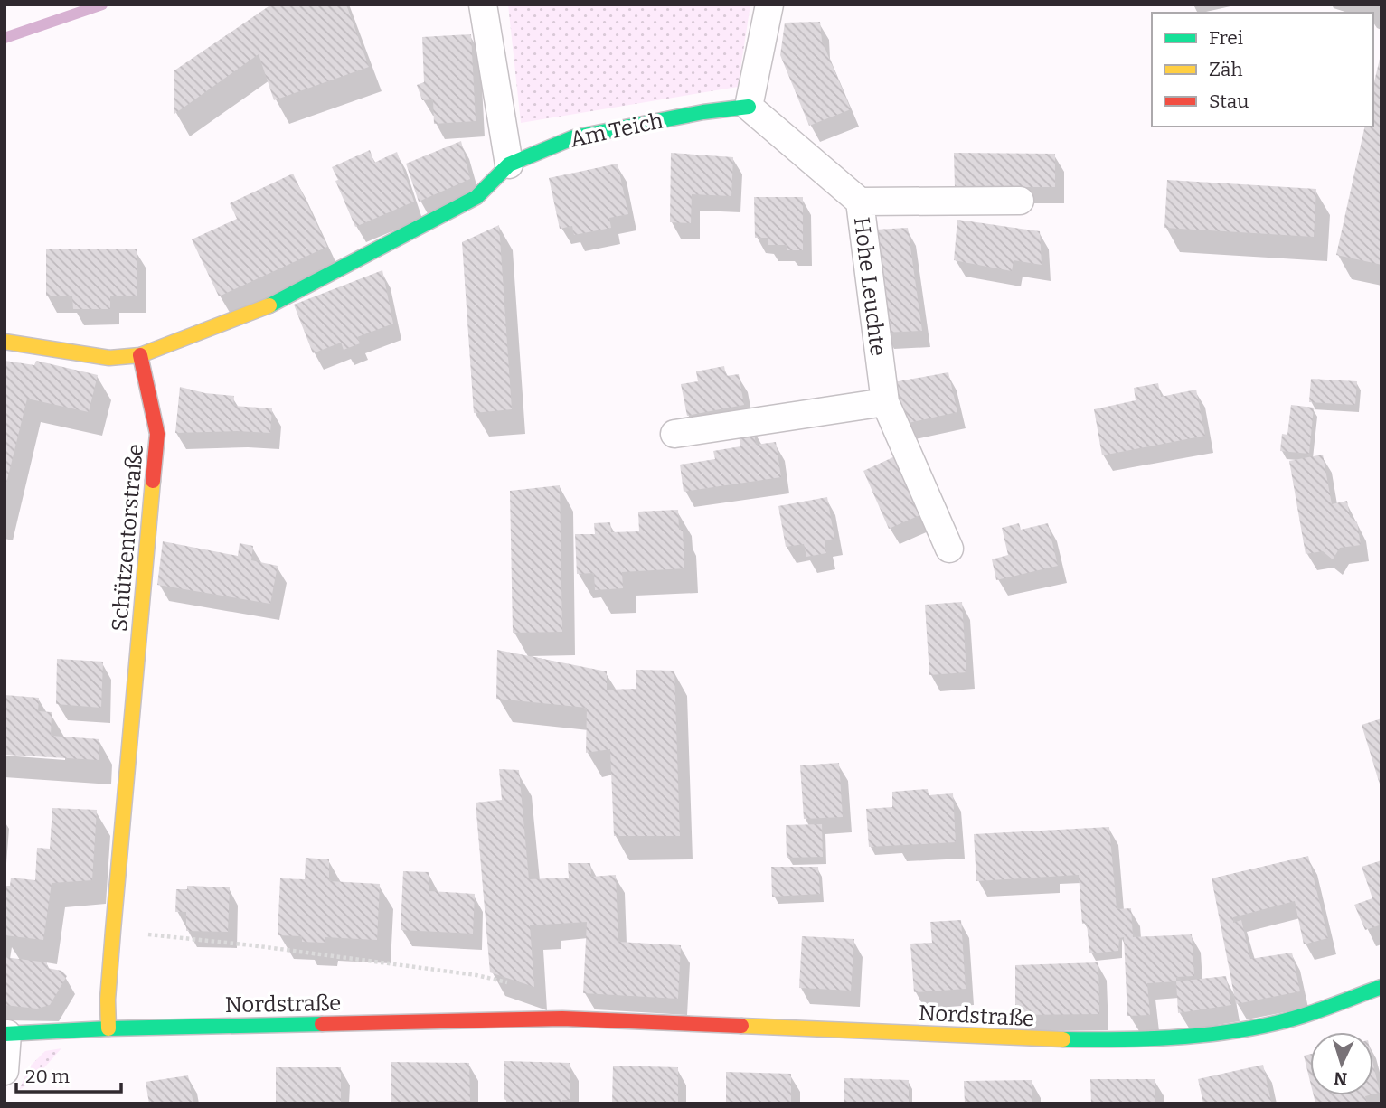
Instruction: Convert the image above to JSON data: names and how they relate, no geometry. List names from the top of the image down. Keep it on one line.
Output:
{"streets":{"street":["Am Teich","Hohe Leuchte","Schützentorstraße","Nordstraße"]},"crossings":[["Am Teich","Hohe Leuchte"],["Schützentorstraße","Nordstraße"]],"legend":["Frei","Zäh","Stau"],"scale_bar":"20 m","north":"bottom"}
